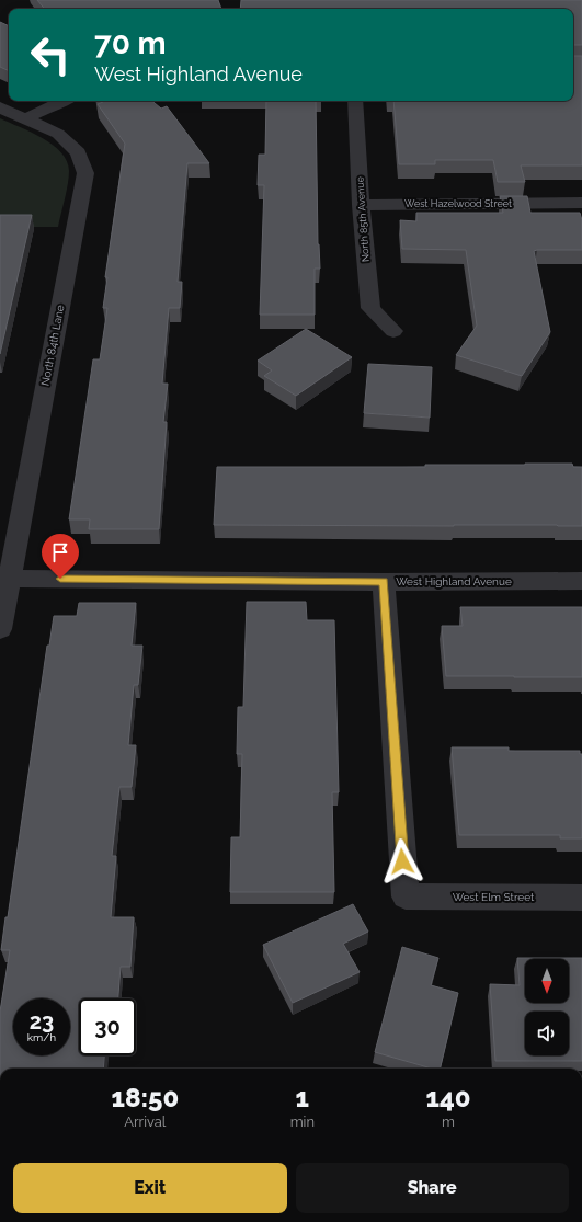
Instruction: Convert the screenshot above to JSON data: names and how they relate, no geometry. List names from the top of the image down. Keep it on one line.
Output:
{"streets":{"street":["West Hazelwood Street","North 85th Avenue","North 84th Lane","West Highland Avenue","West Elm Street"]},"crossings":[["West Hazelwood Street","North 85th Avenue"],["North 84th Lane","West Highland Avenue"],["West Highland Avenue","West Elm Street"]],"north":"bottom","page":{"turn":["70 m","West Highland Avenue"],"speed":"23 km/h","limit":"30","eta":["18:50","Arrival","1","min","140","m"],"buttons":["Exit","Share"]}}
